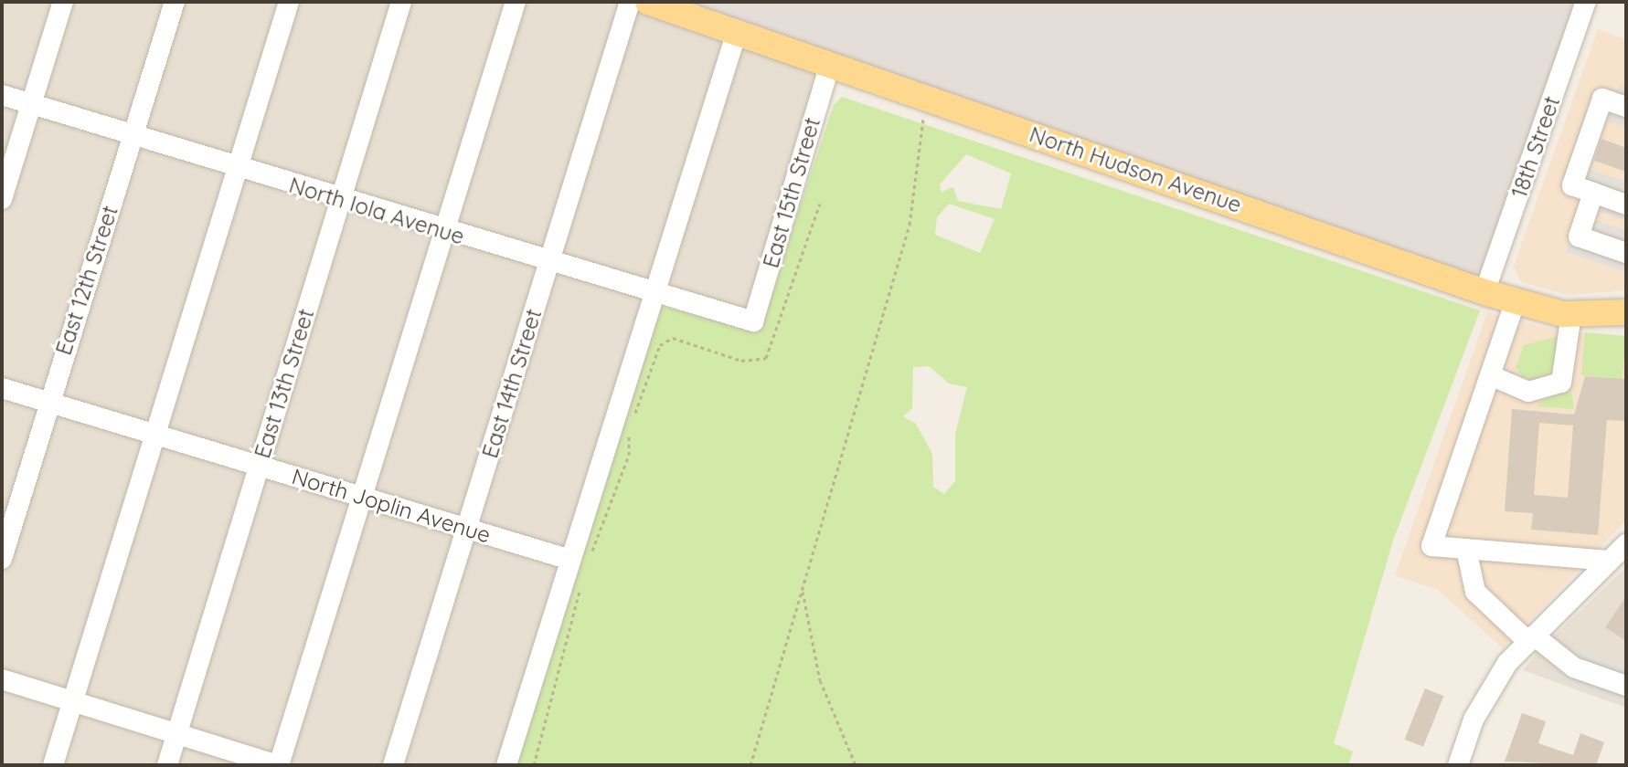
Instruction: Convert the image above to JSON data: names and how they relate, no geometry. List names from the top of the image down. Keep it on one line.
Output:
{"streets":{"main road":["North Hudson Avenue"],"street":["18th Street","East 15th Street","North Iola Avenue","East 12th Street","East 13th Street","East 14th Street","North Joplin Avenue"]},"crossings":[["18th Street","North Hudson Avenue"],["North Hudson Avenue","East 15th Street"],["East 15th Street","North Iola Avenue"],["North Iola Avenue","East 12th Street"],["North Iola Avenue","East 13th Street"],["North Iola Avenue","East 14th Street"],["East 12th Street","North Joplin Avenue"],["East 13th Street","North Joplin Avenue"],["East 14th Street","North Joplin Avenue"]]}
